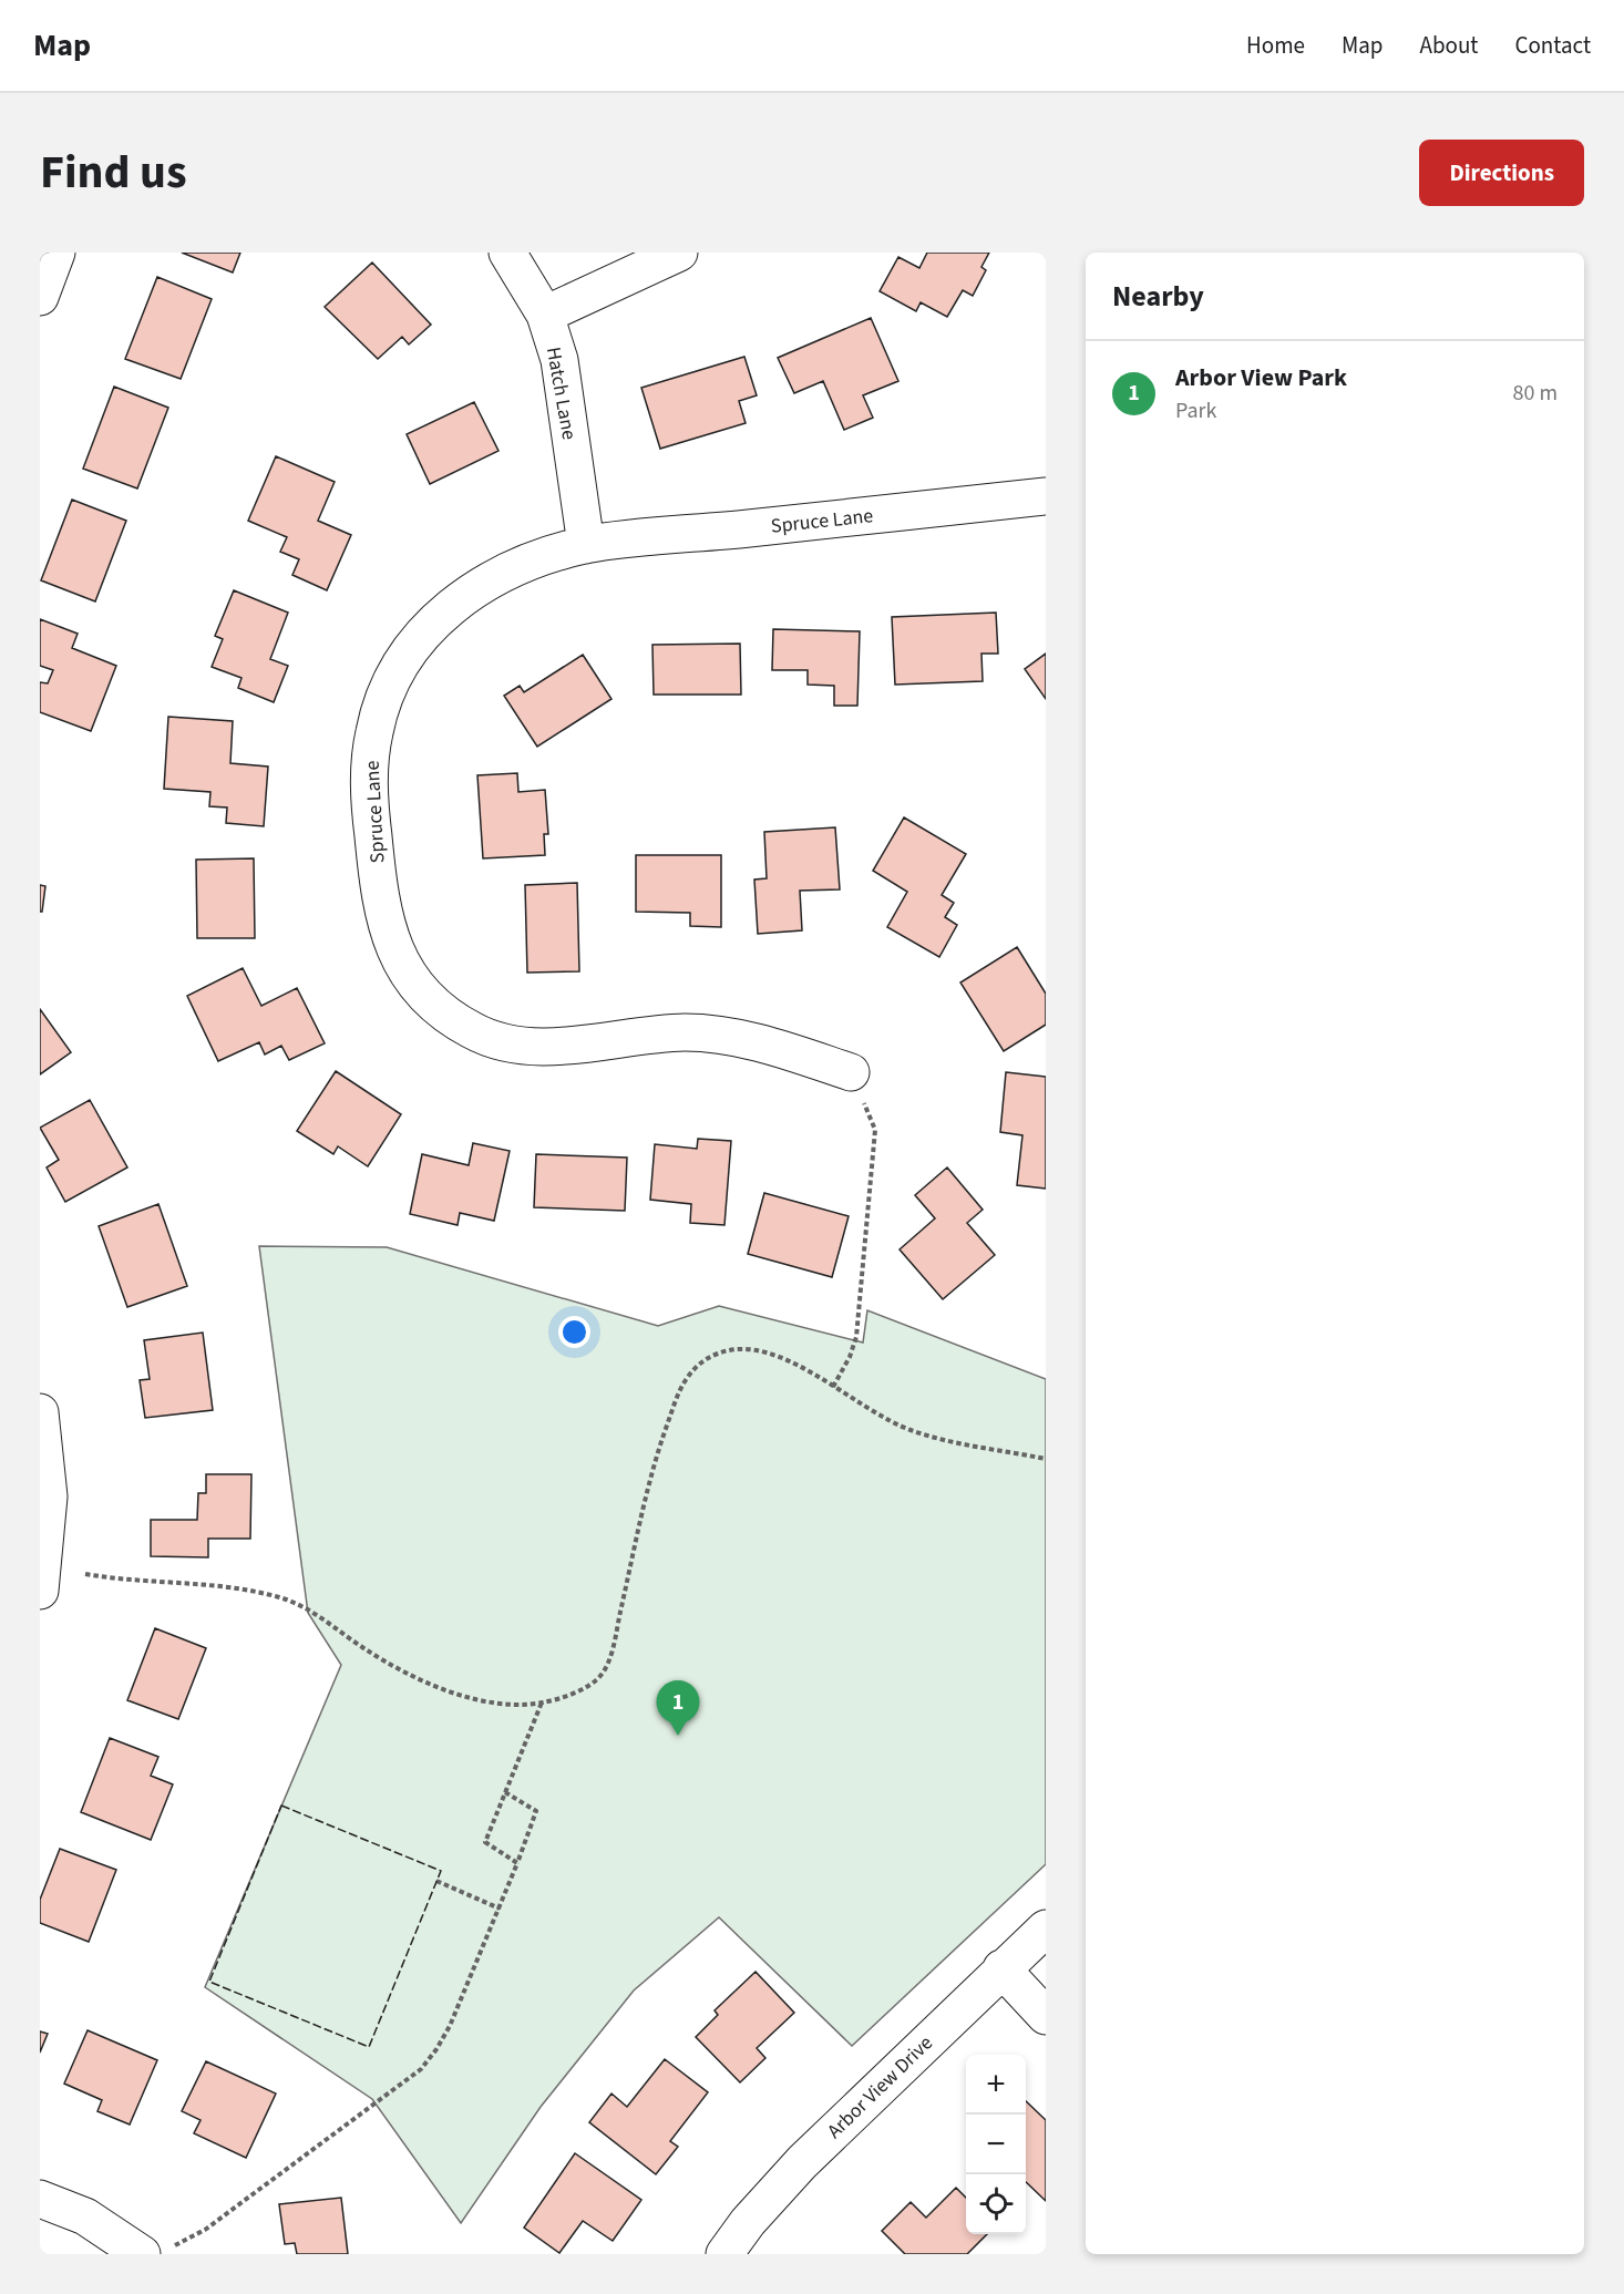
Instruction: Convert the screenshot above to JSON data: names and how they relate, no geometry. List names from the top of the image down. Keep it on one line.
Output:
{"streets":{"street":["Hatch Lane","Spruce Lane","Arbor View Drive"]},"crossings":[["Hatch Lane","Spruce Lane"]],"page":{"header":"Map","nav":["Home","Map","About","Contact"],"title":"Find us","buttons":"Directions","heading":"Nearby","list":[{"mark":"1","name":"Arbor View Park","note":"Park","value":"80 m"}],"pins":"1","map_buttons":["+","−"]}}
